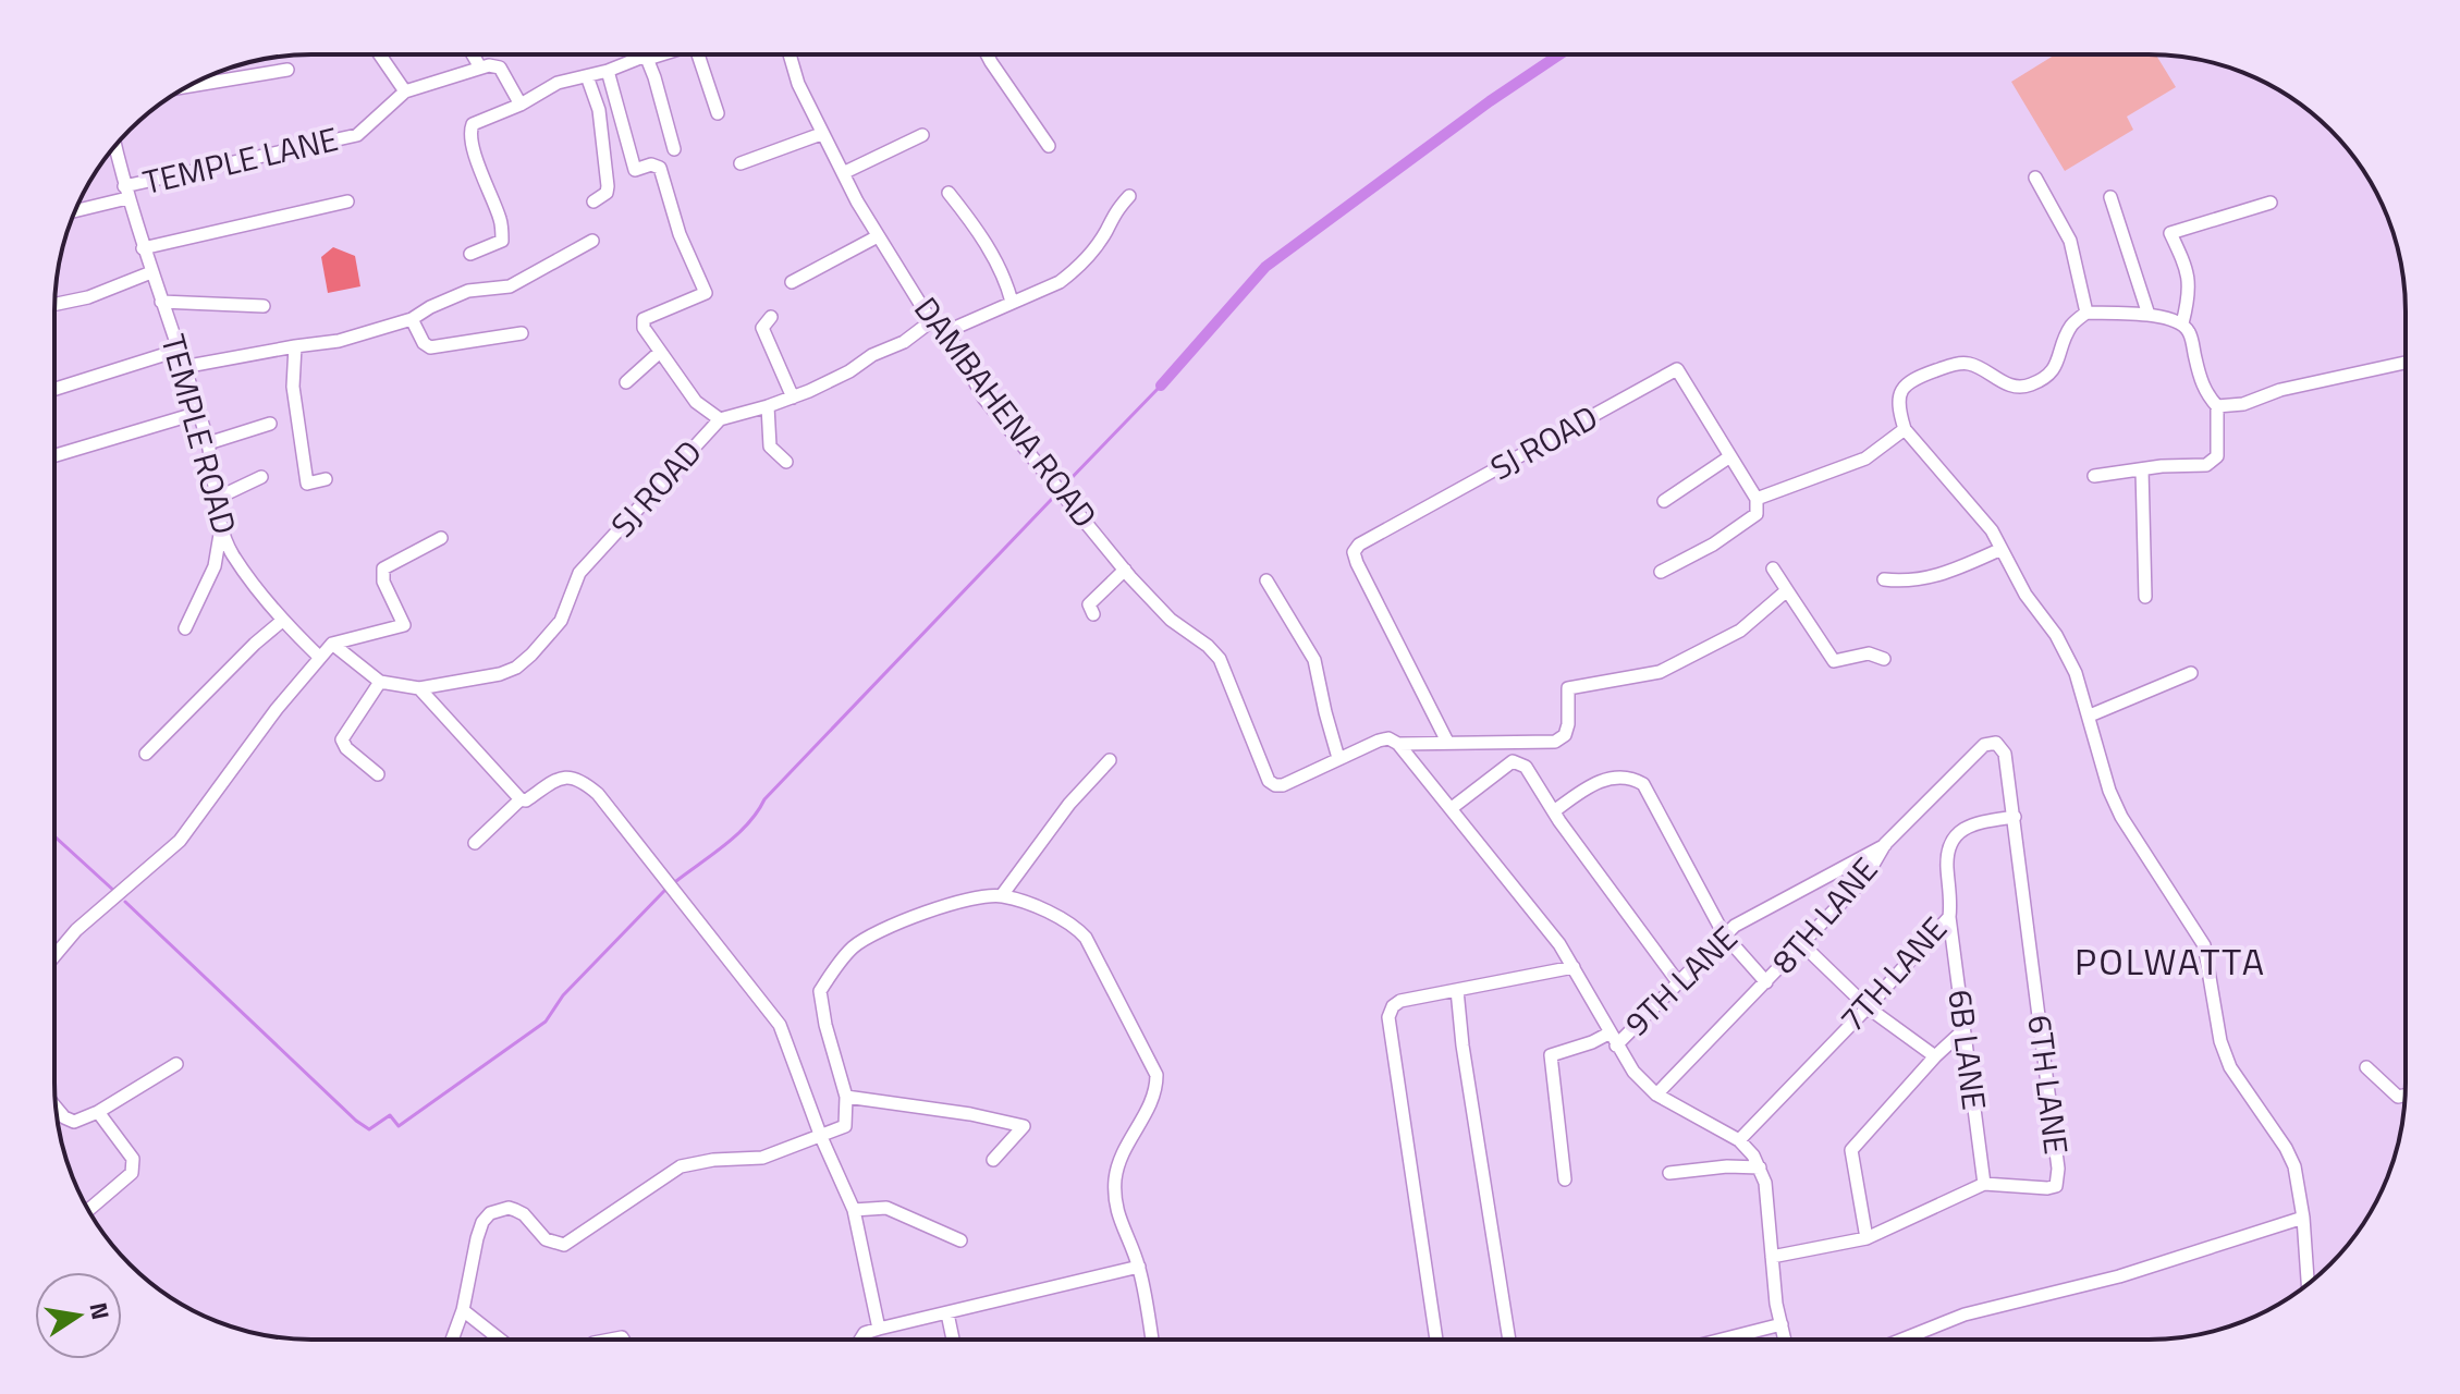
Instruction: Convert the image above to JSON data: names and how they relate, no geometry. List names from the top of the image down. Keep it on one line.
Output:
{"streets":{"street":["TEMPLE LANE","DAMBAHENA ROAD","TEMPLE ROAD","SJ ROAD","8TH LANE","7TH LANE","9TH LANE","6B LANE","6TH LANE"]},"crossings":[["TEMPLE LANE","TEMPLE ROAD"],["DAMBAHENA ROAD","SJ ROAD"],["8TH LANE","9TH LANE"],["8TH LANE","6TH LANE"],["7TH LANE","6B LANE"],["7TH LANE","6TH LANE"],["6B LANE","6TH LANE"]],"districts":["POLWATTA"],"north":"right"}
